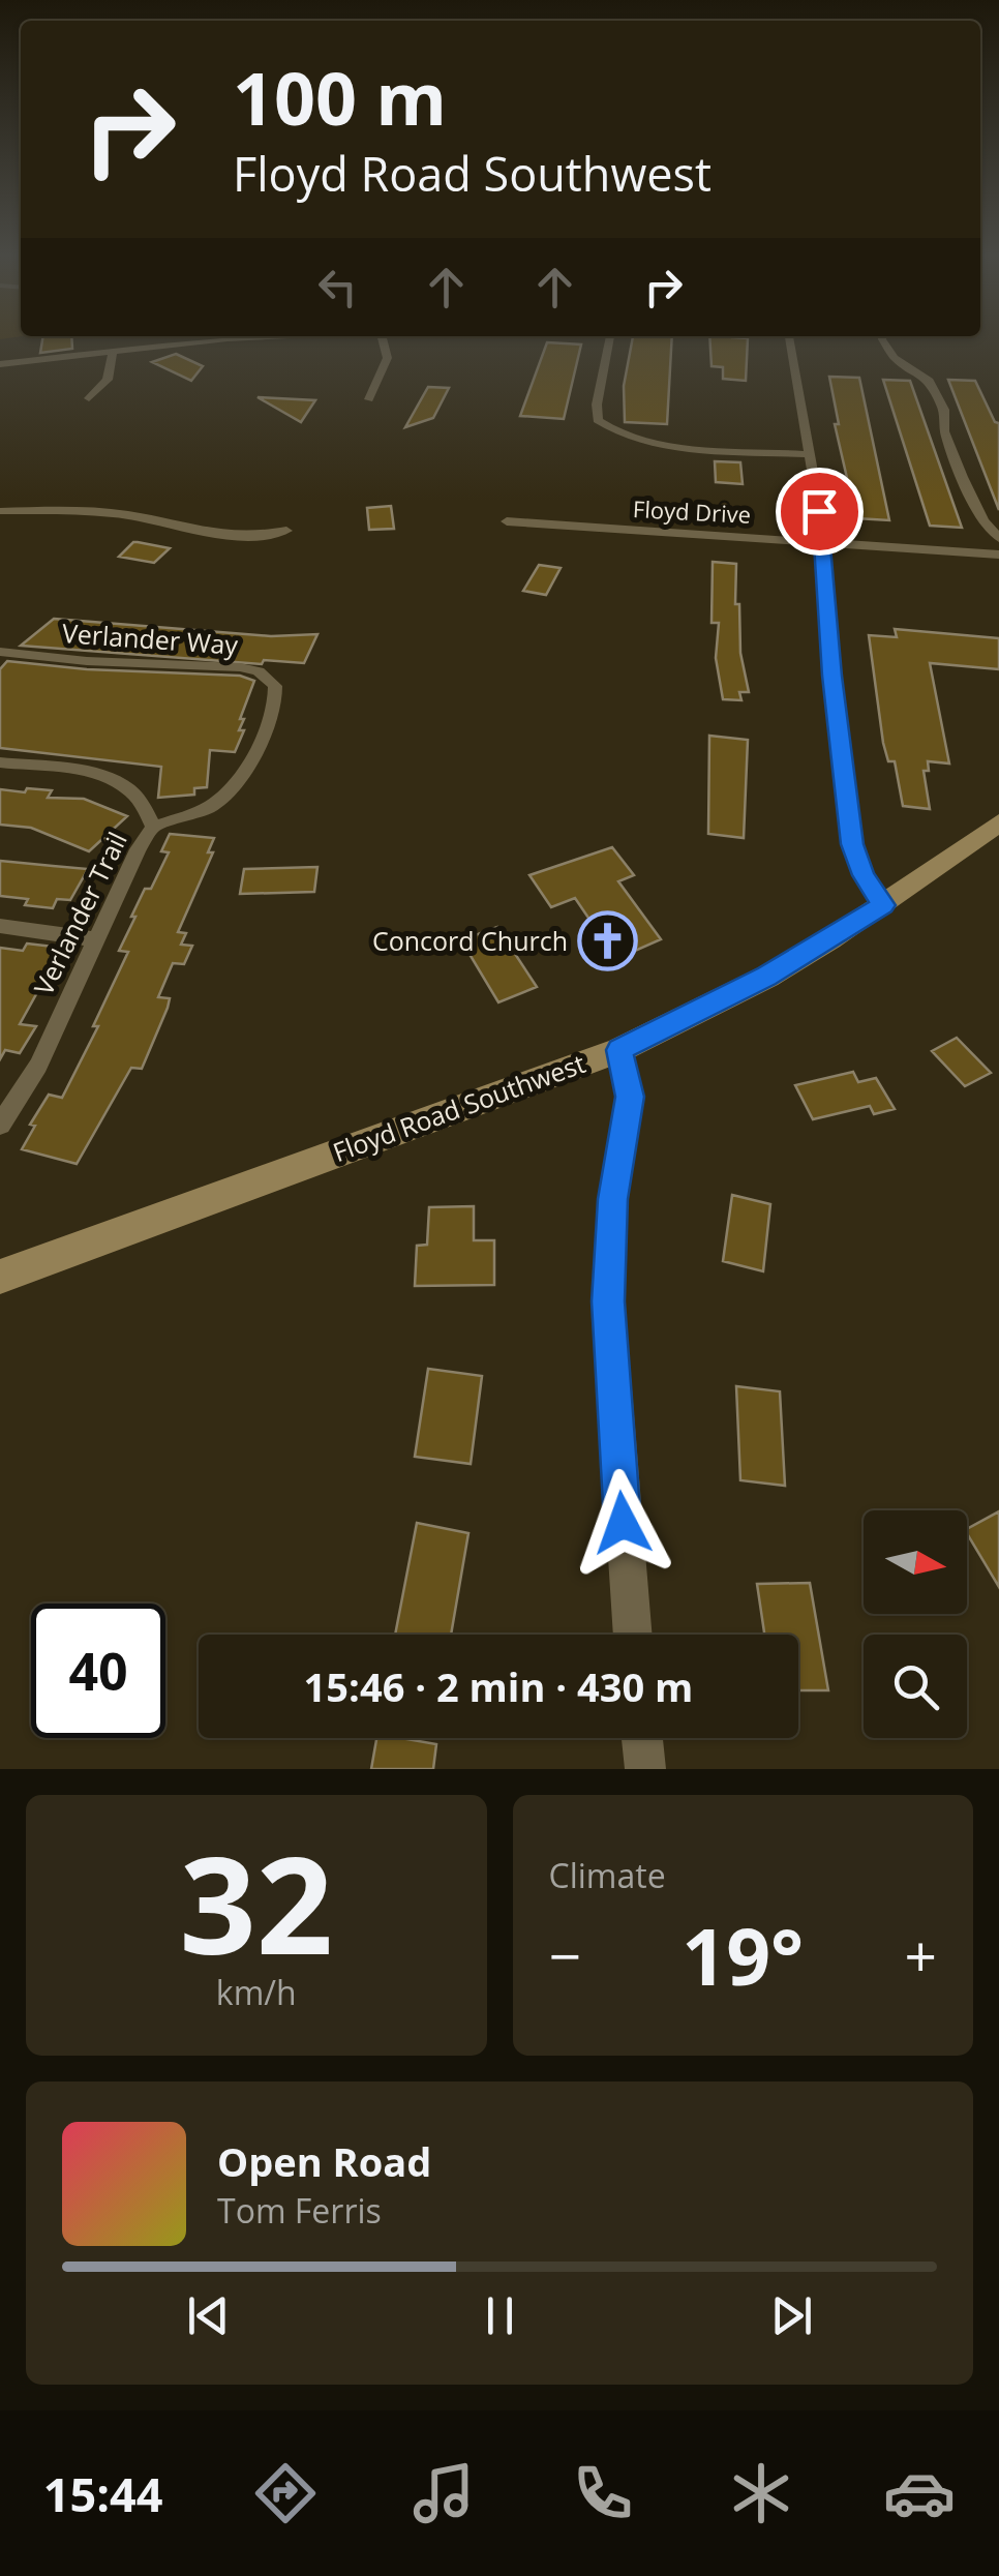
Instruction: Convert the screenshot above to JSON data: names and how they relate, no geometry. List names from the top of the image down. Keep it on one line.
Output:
{"streets":{"main road":["Floyd Road Southwest"],"street":["Floyd Drive","Verlander Way","Verlander Trail"]},"crossings":[["Verlander Way","Verlander Trail"]],"places":{"church":["Concord Church"]},"north":"right","page":{"turn":["100 m","Floyd Road Southwest"],"limit":"40","trip":"15:46 · 2 min · 430 m","tile":[["32","km/h"],"Climate"],"heat":["−","19°","+"],"song":["Open Road","Tom Ferris"],"tabs":"15:44"}}
